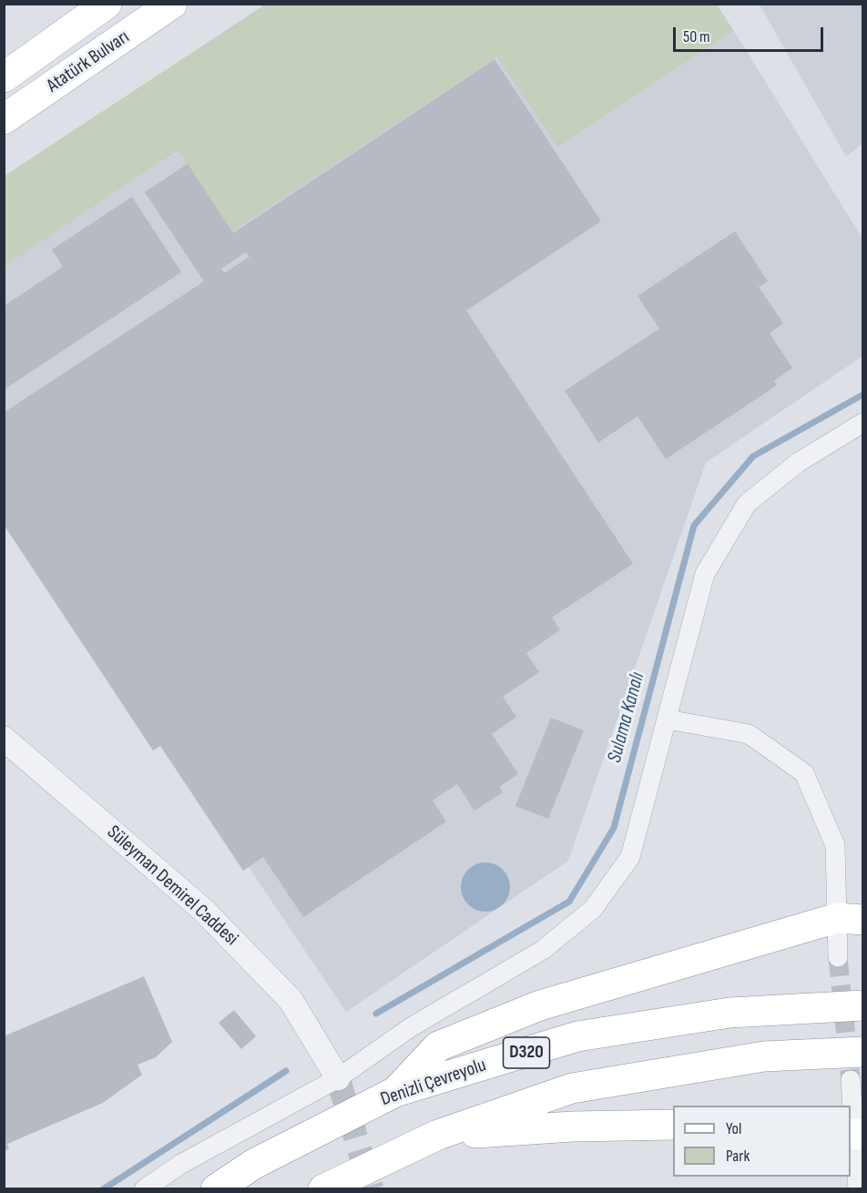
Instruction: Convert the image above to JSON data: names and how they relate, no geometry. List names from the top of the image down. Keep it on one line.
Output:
{"streets":{"main road":["Atatürk Bulvarı","D320","Denizli Çevreyolu"],"street":["Süleyman Demirel Caddesi"]},"water":["Sulama Kanalı"],"legend":["Yol","Park"],"scale_bar":"50 m"}
